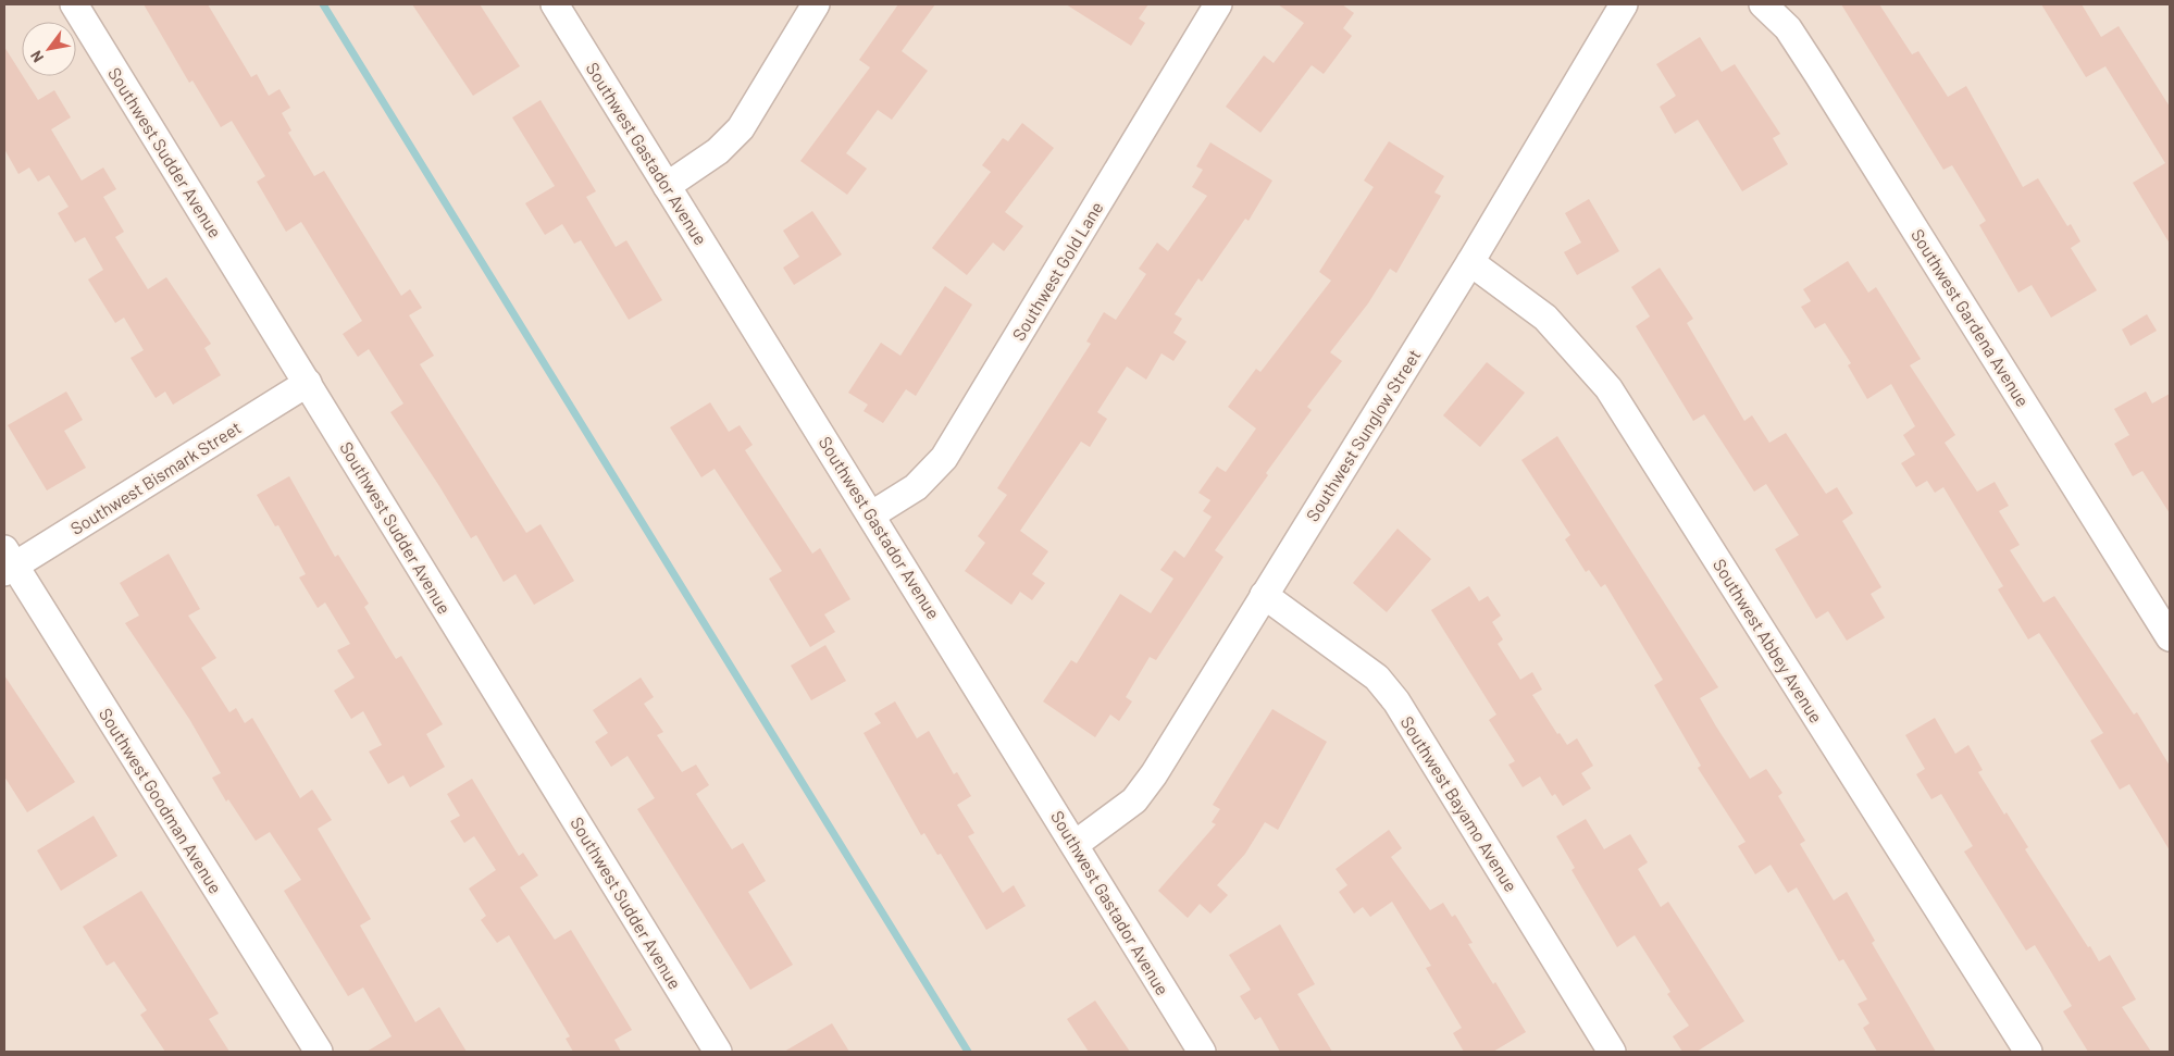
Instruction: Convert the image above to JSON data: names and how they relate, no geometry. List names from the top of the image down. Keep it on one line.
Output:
{"streets":{"street":["Southwest Sudder Avenue","Southwest Gastador Avenue","Southwest Gold Lane","Southwest Gardena Avenue","Southwest Sunglow Street","Southwest Bismark Street","Southwest Abbey Avenue","Southwest Goodman Avenue","Southwest Bayamo Avenue"]},"crossings":[["Southwest Sudder Avenue","Southwest Bismark Street"],["Southwest Gastador Avenue","Southwest Gold Lane"],["Southwest Gastador Avenue","Southwest Sunglow Street"],["Southwest Sunglow Street","Southwest Abbey Avenue"],["Southwest Sunglow Street","Southwest Bayamo Avenue"],["Southwest Bismark Street","Southwest Goodman Avenue"]],"north":"bottom left"}
